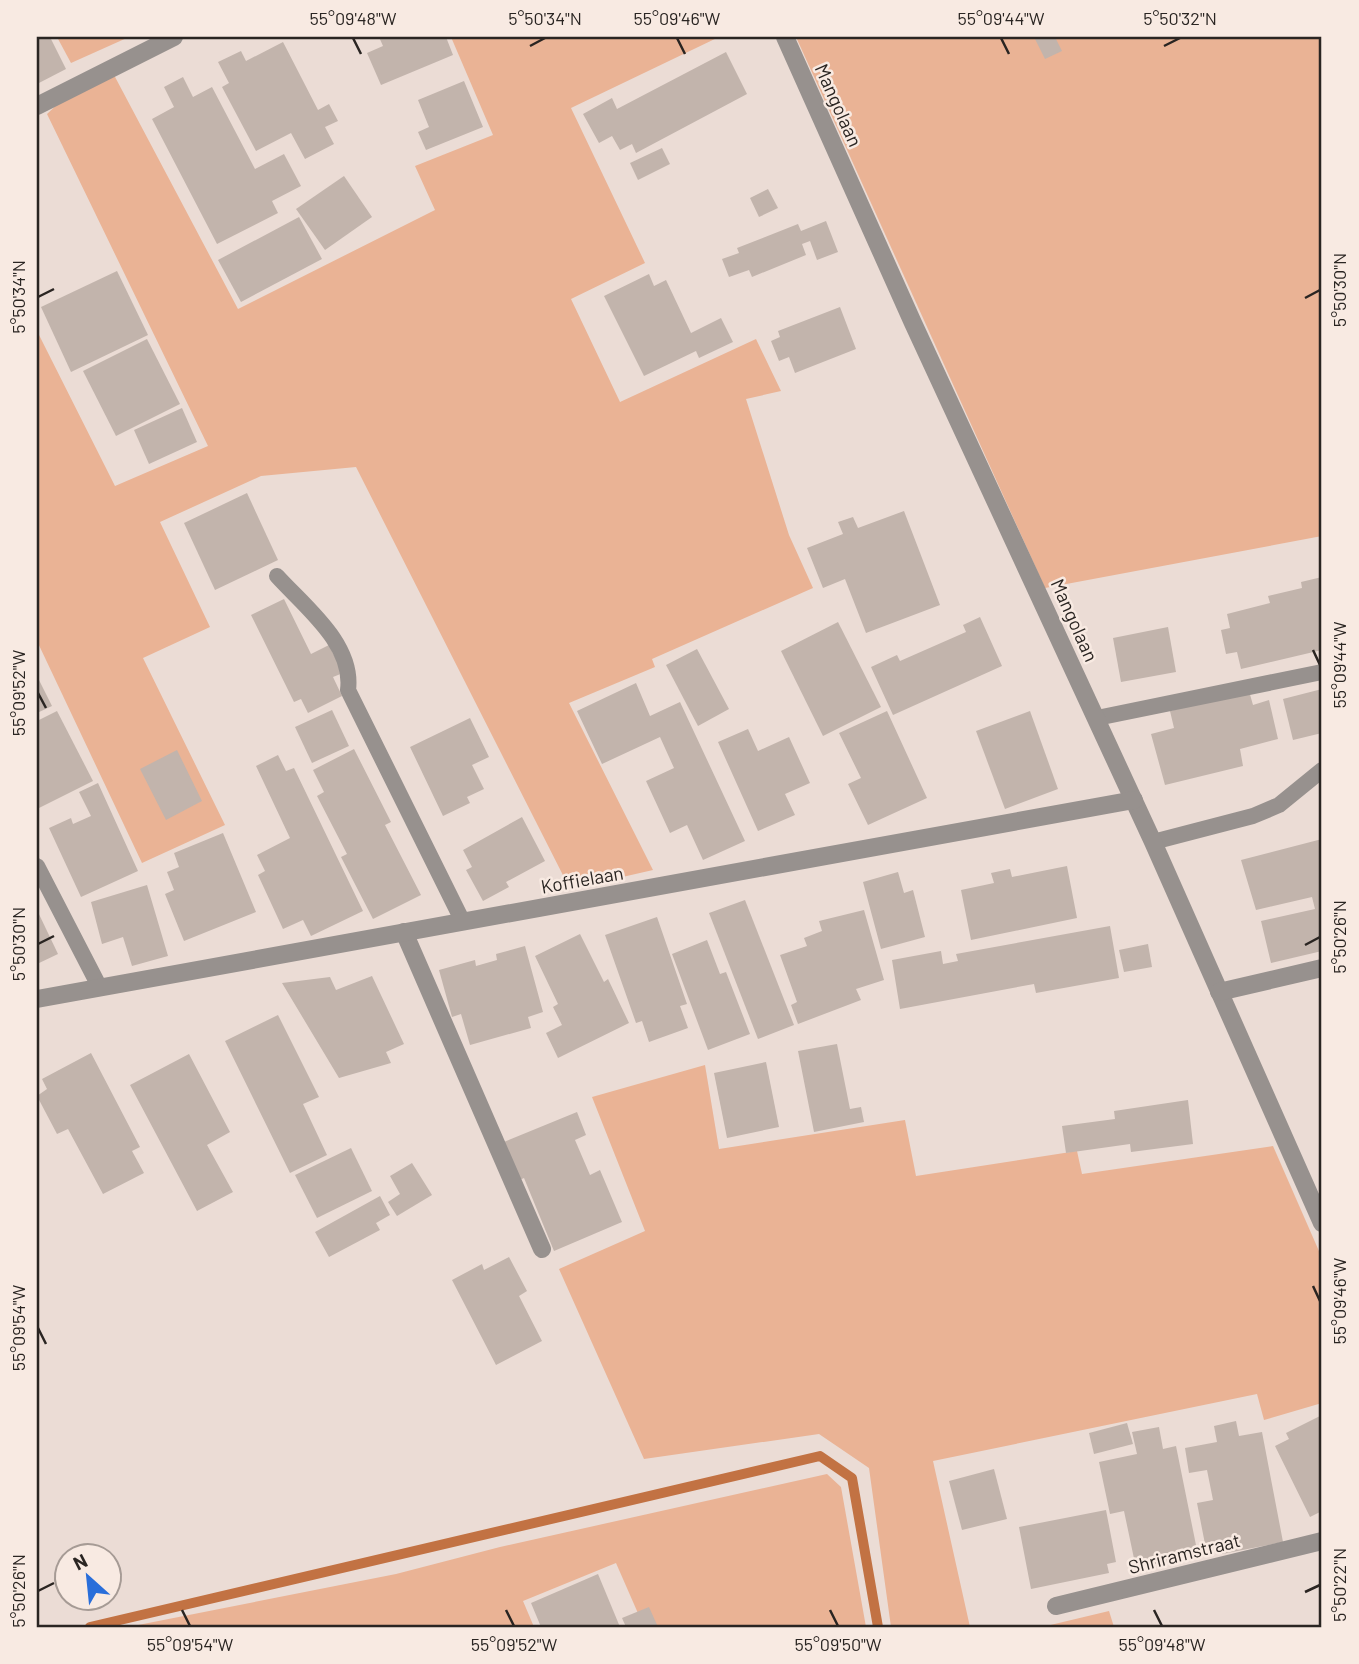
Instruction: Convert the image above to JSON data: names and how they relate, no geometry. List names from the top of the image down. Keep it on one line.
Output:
{"streets":{"street":["Mangolaan","Koffielaan","Shriramstraat"]},"crossings":[["Mangolaan","Koffielaan"]],"north":"top left","coordinates":["55°09'48\"W","5°50'34\"N","55°09'46\"W","55°09'44\"W","5°50'32\"N","5°50'30\"N","55°09'52\"W","5°50'26\"N","55°09'54\"W","5°50'22\"N","55°09'50\"W"]}
